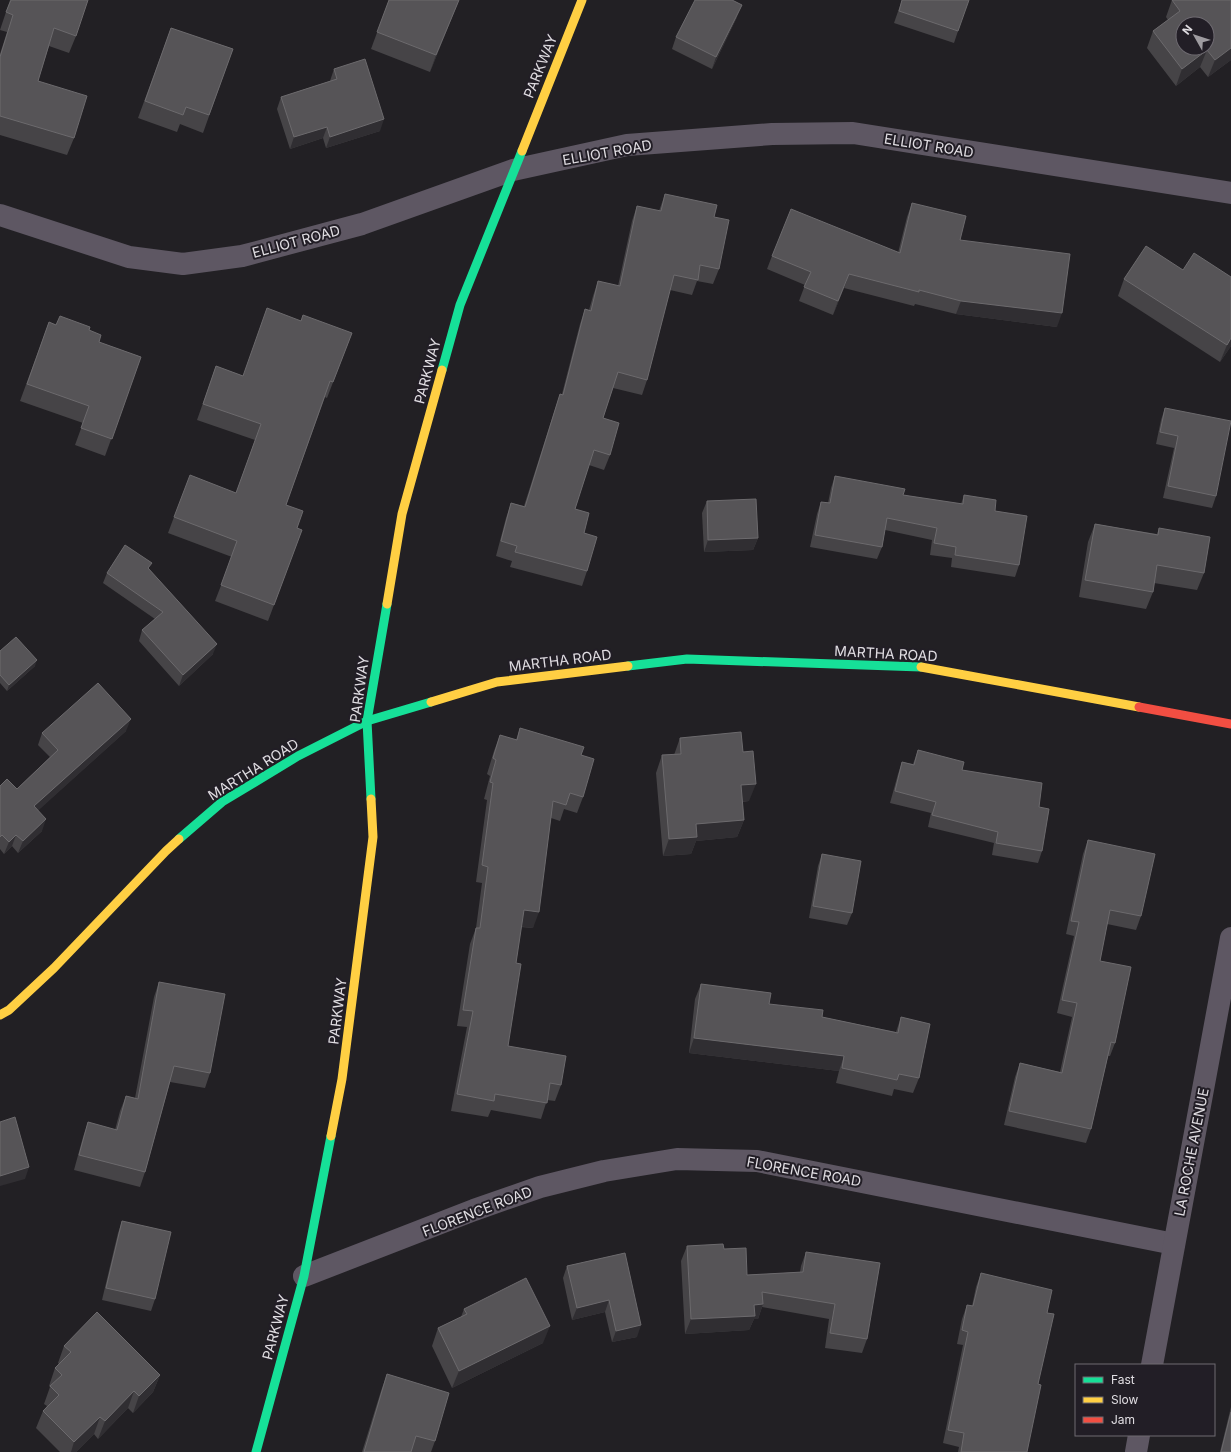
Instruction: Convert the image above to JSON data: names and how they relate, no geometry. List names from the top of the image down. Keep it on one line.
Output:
{"streets":{"street":["PARKWAY","ELLIOT ROAD","MARTHA ROAD","LA ROCHE AVENUE","FLORENCE ROAD"]},"crossings":[["PARKWAY","ELLIOT ROAD"],["PARKWAY","MARTHA ROAD"],["PARKWAY","FLORENCE ROAD"],["LA ROCHE AVENUE","FLORENCE ROAD"]],"legend":["Fast","Slow","Jam"],"north":"top left"}
